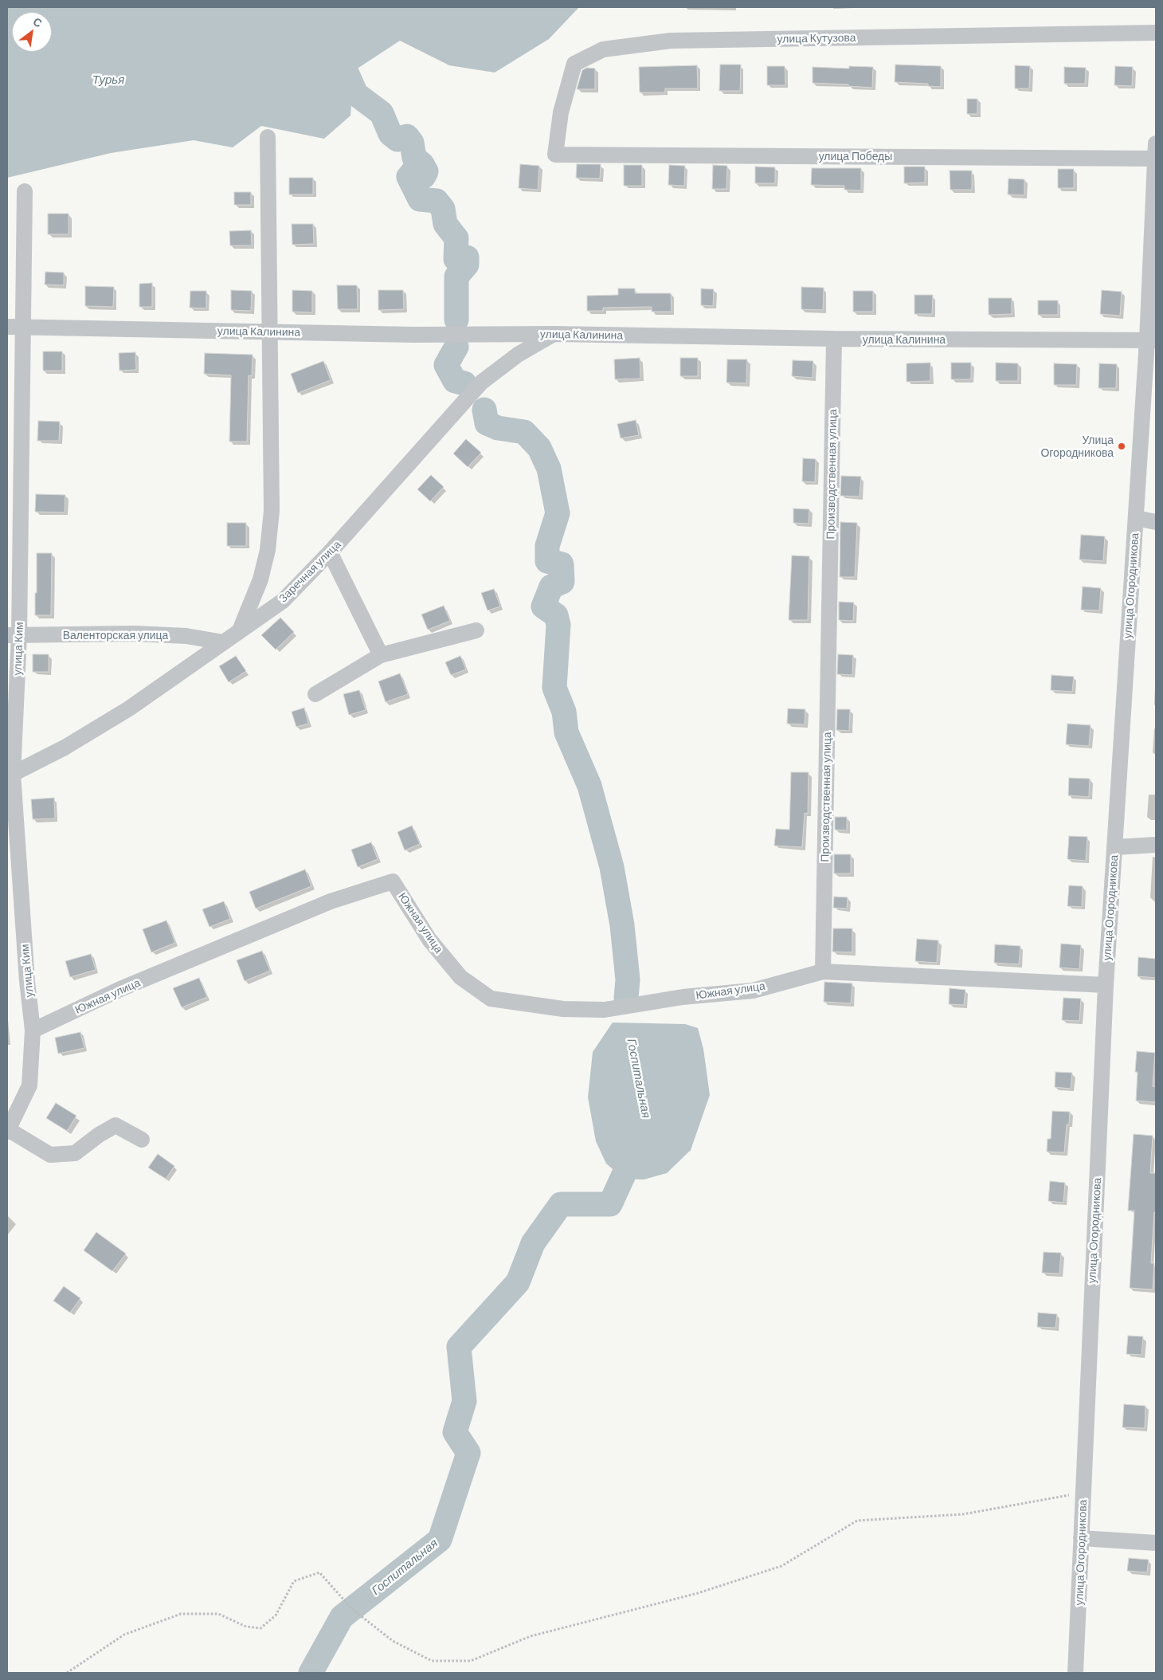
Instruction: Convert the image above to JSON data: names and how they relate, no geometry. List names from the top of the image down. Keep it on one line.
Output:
{"streets":{"street":["улица Кутузова","улица Победы","улица Калинина","Производственная улица","Заречная улица","улица Огородникова","Валенторская улица","улица Ким","Южная улица"]},"crossings":[["улица Кутузова","улица Победы"],["улица Победы","улица Огородникова"],["улица Калинина","Производственная улица"],["улица Калинина","Заречная улица"],["улица Калинина","улица Огородникова"],["улица Калинина","улица Ким"],["Производственная улица","Южная улица"],["Заречная улица","Валенторская улица"],["Заречная улица","улица Ким"],["Валенторская улица","улица Ким"],["улица Ким","Южная улица"]],"water":["Турья","Госпитальная"],"places":["Улица Огородникова"],"north":"top right"}
